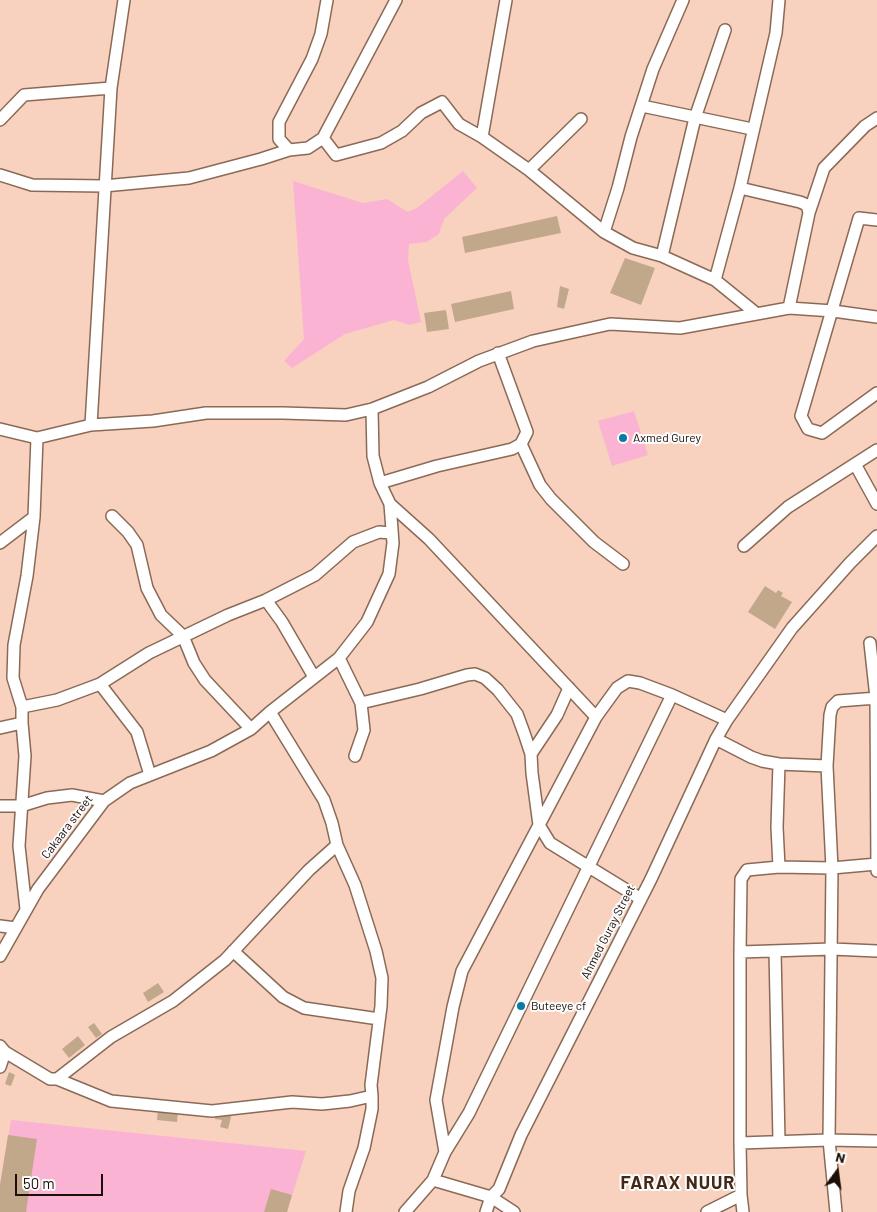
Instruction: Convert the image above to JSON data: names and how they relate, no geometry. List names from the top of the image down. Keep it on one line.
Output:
{"streets":{"street":["Cakaara street","Ahmed Guray Street"]},"districts":["FARAX NUUR"],"places":["Axmed Gurey","Buteeye cf"],"scale_bar":"50 m","north":"top"}
